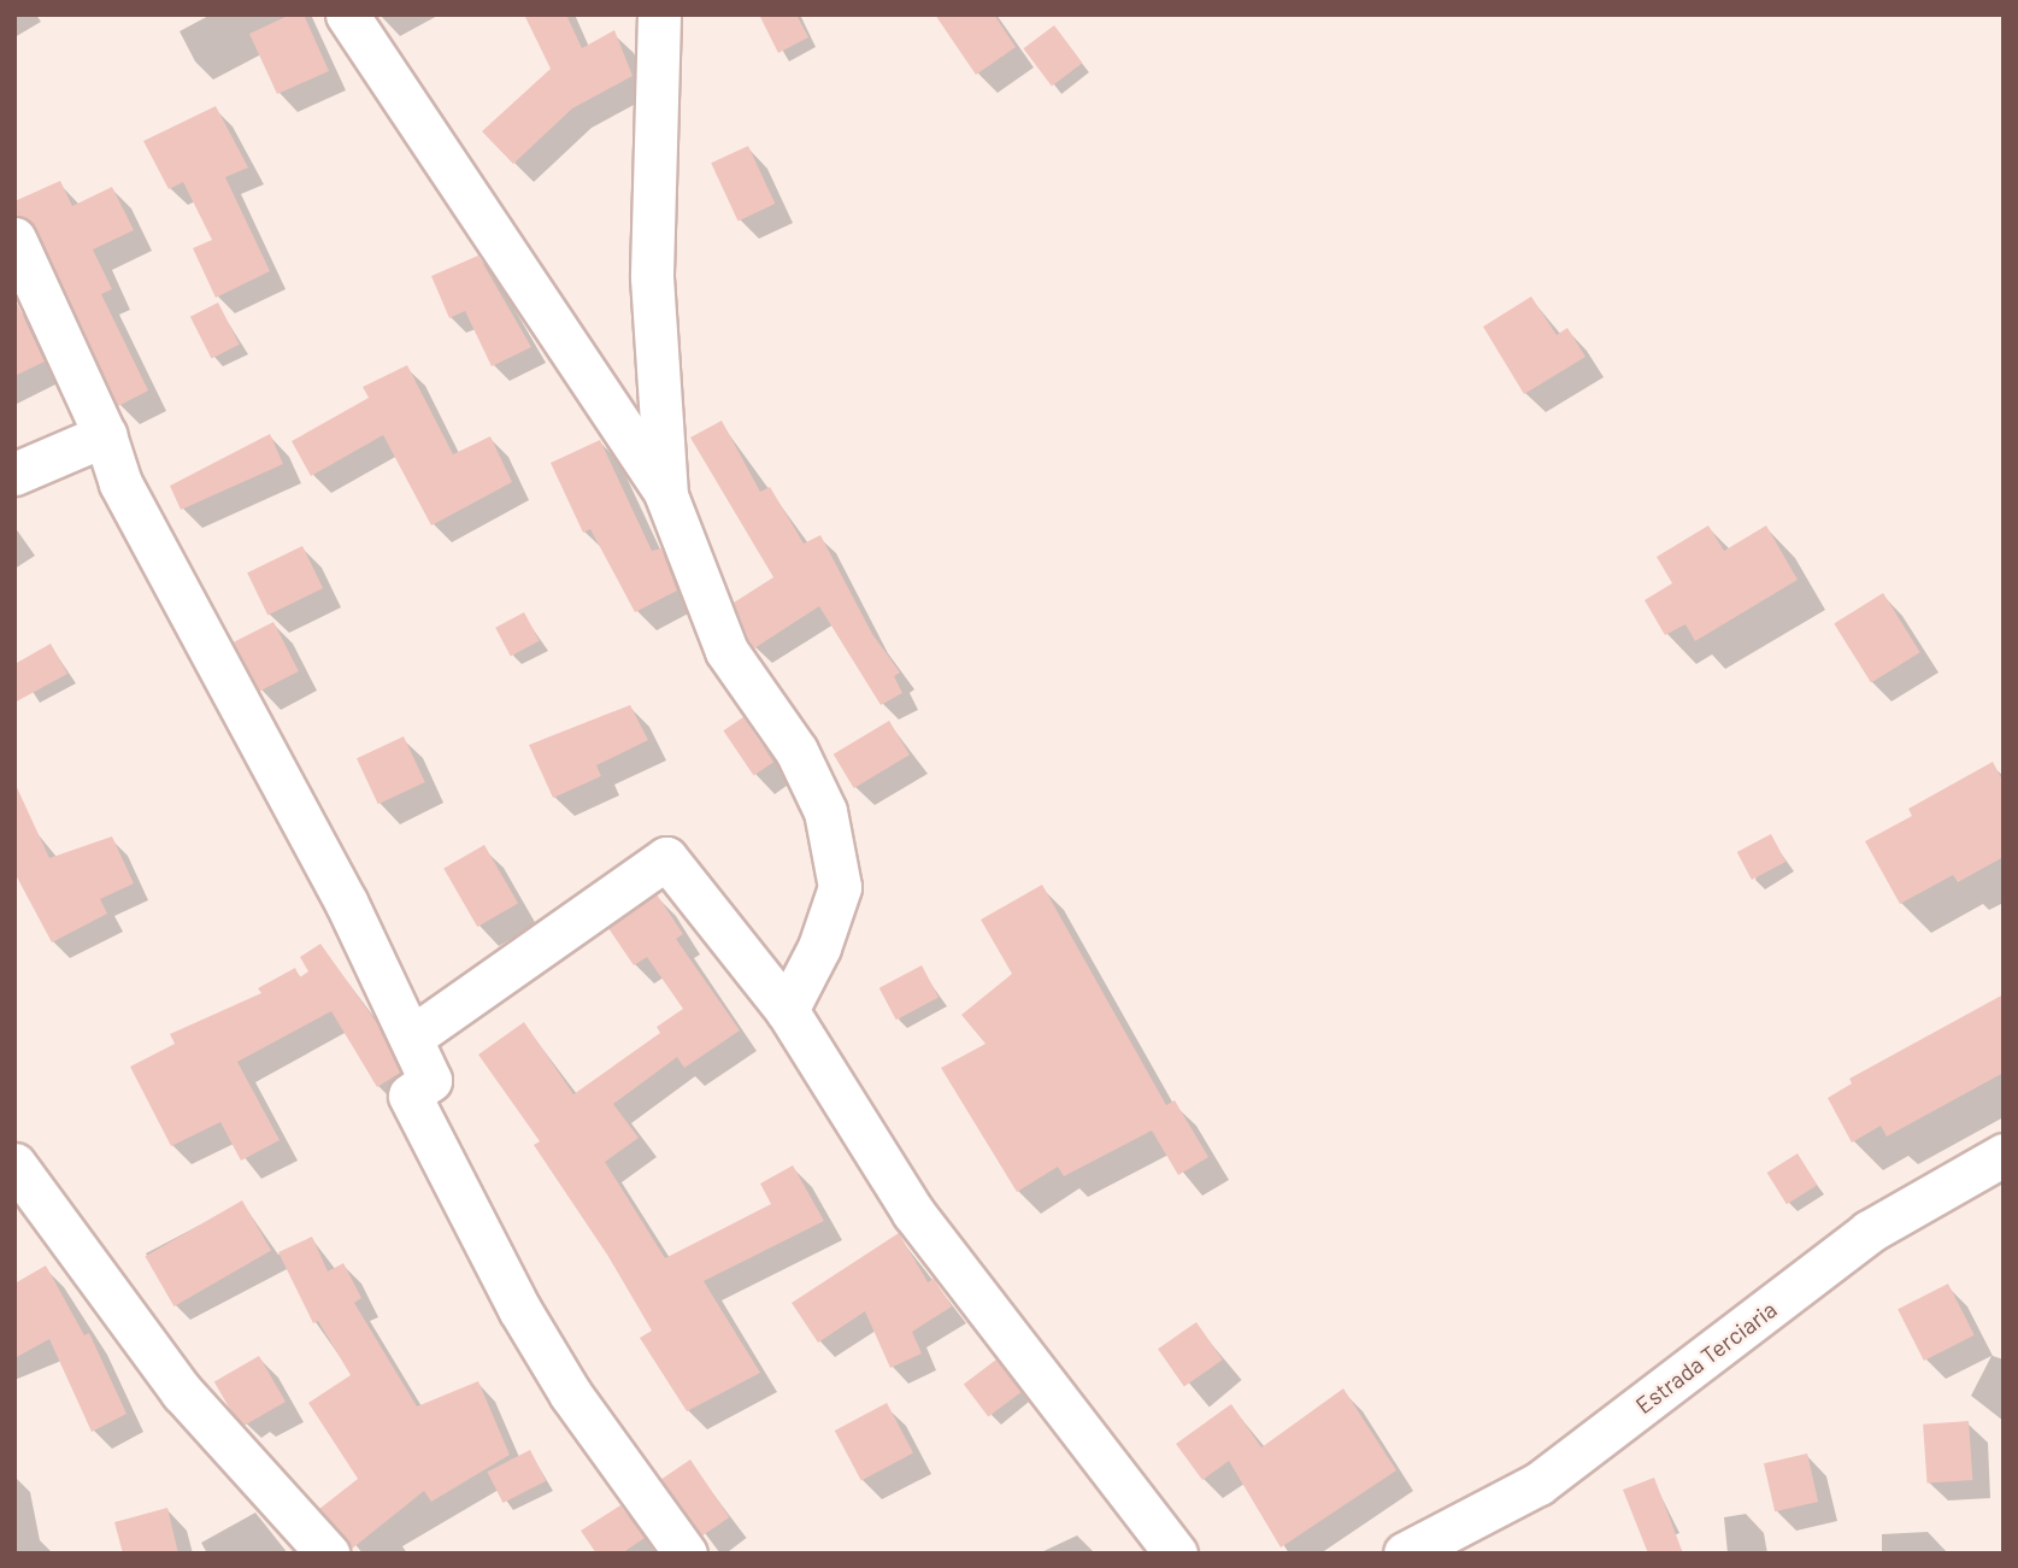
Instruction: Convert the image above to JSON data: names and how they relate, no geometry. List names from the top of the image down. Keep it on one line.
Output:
{"streets":{"street":["Estrada Terciaria"]}}
